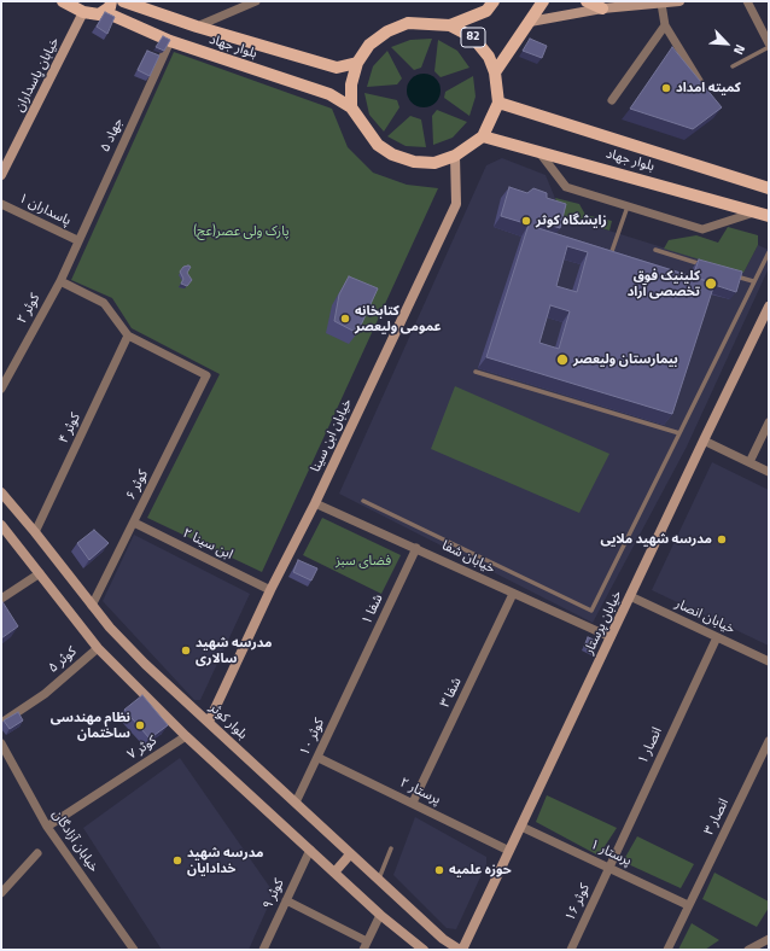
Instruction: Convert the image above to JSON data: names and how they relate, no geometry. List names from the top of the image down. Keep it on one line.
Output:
{"streets":{"main road":["82","بلوار جهاد"],"street":["خیابان پاسداران","جهاد ۵","پاسداران ۱","کوثر ۲","کوثر ۴","خیابان ابن سینا","کوثر ۶","ابن سینا ۲","خیابان شفا","شفا ۱","خیابان انصار","خیابان پرستار","کوثر ۵","شفا ۳","بلوار کوثر","کوثر ۱۰","انصار ۱","کوثر ۷","پرستار ۲","انصار ۳","خیابان آزادگان","پرستار ۱","کوثر ۹","کوثر ۱۶"]},"crossings":[["82","بلوار جهاد"],["82","خیابان ابن سینا"],["بلوار جهاد","جهاد ۵"],["بلوار جهاد","خیابان ابن سینا"],["جهاد ۵","پاسداران ۱"],["جهاد ۵","کوثر ۲"],["پاسداران ۱","کوثر ۲"],["کوثر ۴","کوثر ۶"],["کوثر ۴","بلوار کوثر"],["خیابان ابن سینا","ابن سینا ۲"],["خیابان ابن سینا","خیابان شفا"],["خیابان ابن سینا","بلوار کوثر"],["کوثر ۶","ابن سینا ۲"],["کوثر ۶","بلوار کوثر"],["خیابان شفا","شفا ۱"],["خیابان شفا","خیابان پرستار"],["خیابان شفا","شفا ۳"],["شفا ۱","کوثر ۱۰"],["خیابان انصار","خیابان پرستار"],["خیابان انصار","انصار ۱"],["خیابان پرستار","بلوار کوثر"],["خیابان پرستار","پرستار ۲"],["خیابان پرستار","پرستار ۱"],["شفا ۳","پرستار ۲"],["بلوار کوثر","کوثر ۱۰"],["کوثر ۱۰","پرستار ۲"],["انصار ۱","پرستار ۱"],["انصار ۱","کوثر ۱۶"],["کوثر ۷","خیابان آزادگان"],["انصار ۳","پرستار ۱"],["پرستار ۱","کوثر ۱۶"]],"parks":["پارک ولی عصر(عج)","فضای سبز"],"places":["کمیته امداد","زایشگاه کوثر","کلینیک فوق تخصصی آراد","کتابخانه عمومی ولیعصر","بیمارستان ولیعصر","مدرسه شهید ملایی","مدرسه شهید سالاری","نظام مهندسی ساختمان","مدرسه شهید خدادایان","حوزه علمیه"],"north":"bottom right"}
